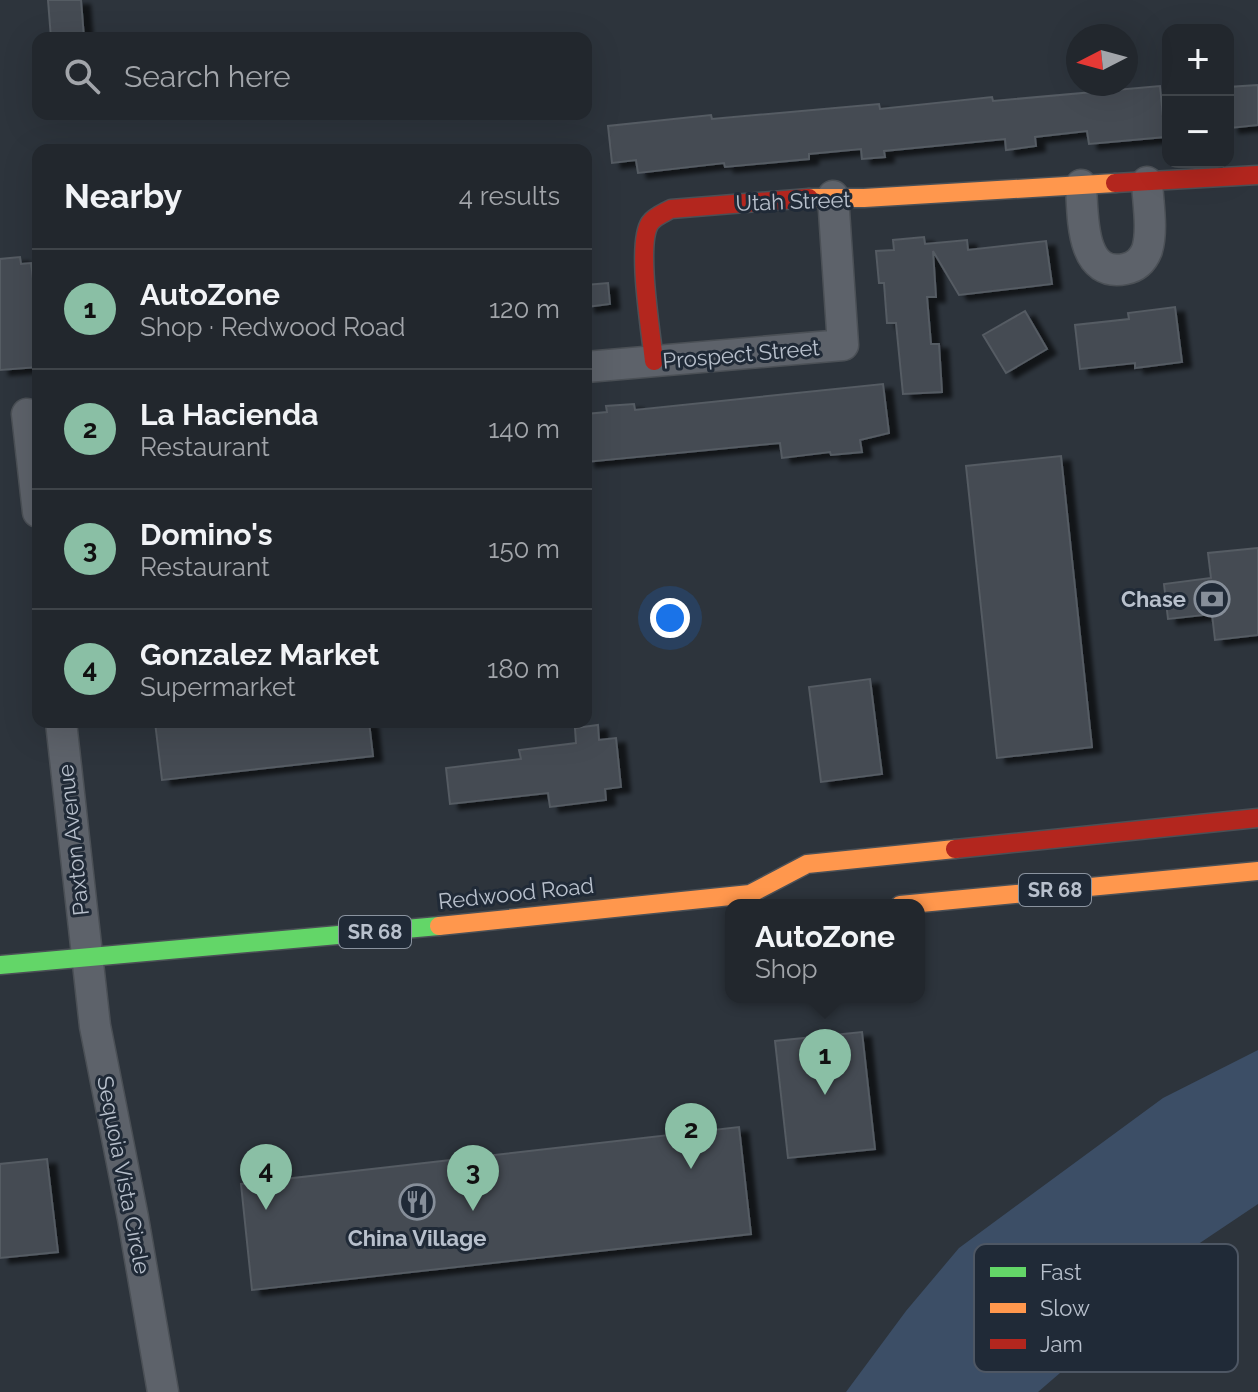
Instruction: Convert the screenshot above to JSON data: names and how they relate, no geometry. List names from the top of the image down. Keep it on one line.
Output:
{"streets":{"main road":["Utah Street","SR 68","Redwood Road"],"street":["Prospect Street","Paxton Avenue","Sequoia Vista Circle"]},"crossings":[["Utah Street","Prospect Street"],["Paxton Avenue","Redwood Road"],["Paxton Avenue","Sequoia Vista Circle"],["Redwood Road","Sequoia Vista Circle"]],"places":{"bank":["Chase"],"restaurant":["China Village"]},"legend":["Fast","Slow","Jam"],"north":"left","page":{"map_buttons":["+","−"],"search":"Search here","heading":["Nearby","4 results"],"list":[{"mark":"1","name":"AutoZone","note":"Shop · Redwood Road","value":"120 m"},{"mark":"2","name":"La Hacienda","note":"Restaurant","value":"140 m"},{"mark":"3","name":"Domino's","note":"Restaurant","value":"150 m"},{"mark":"4","name":"Gonzalez Market","note":"Supermarket","value":"180 m"}],"popup":["AutoZone","Shop"],"pins":["1","2","4","3"]}}
